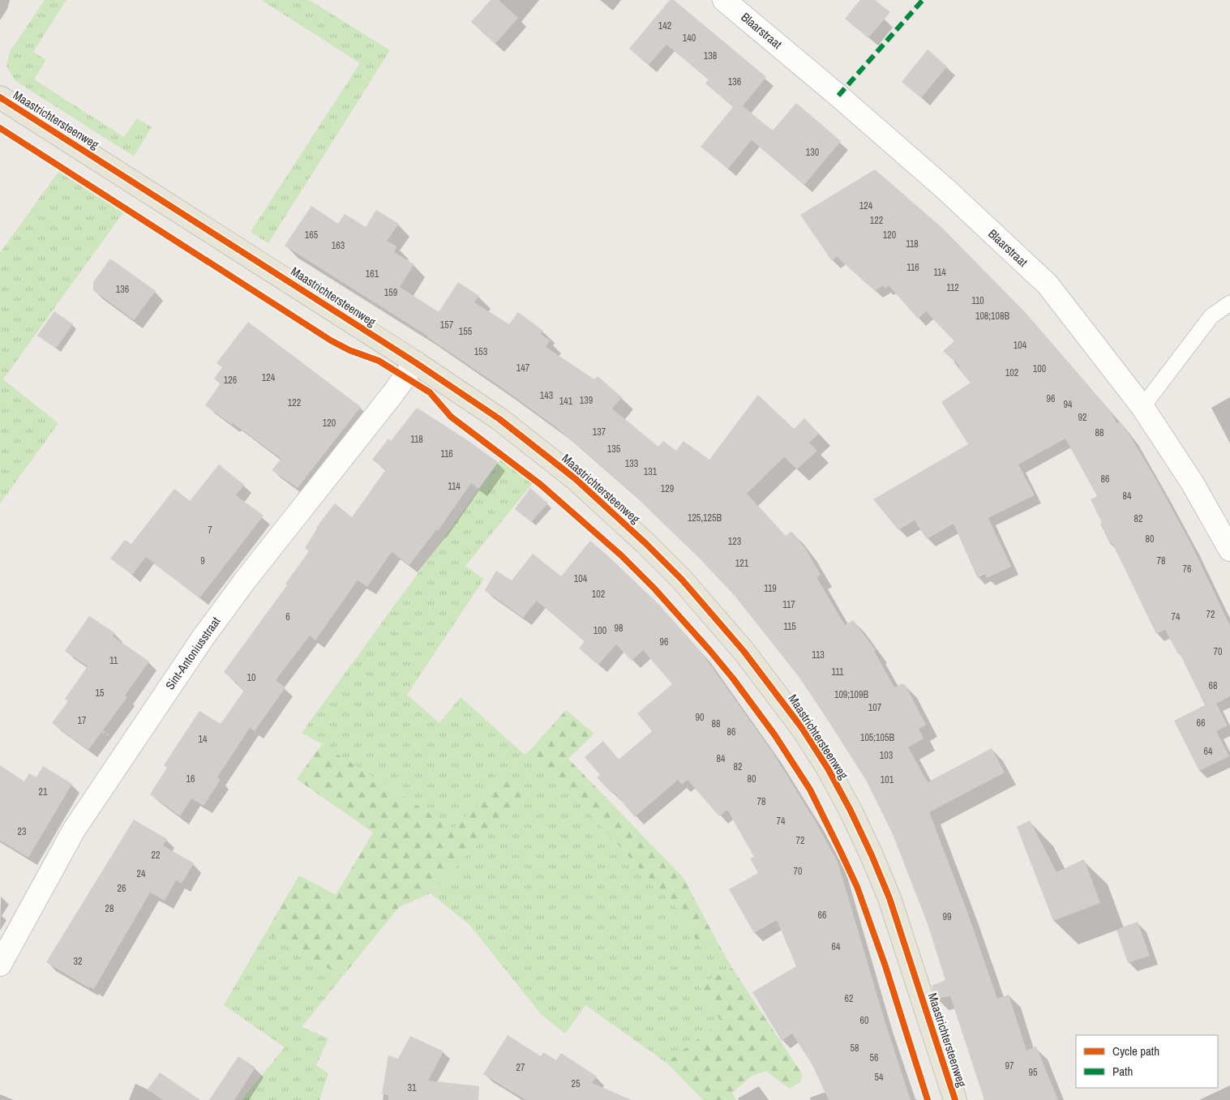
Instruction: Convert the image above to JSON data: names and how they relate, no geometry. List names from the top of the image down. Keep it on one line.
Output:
{"streets":{"main road":["Maastrichtersteenweg"],"street":["Blaarstraat","Sint-Antoniusstraat"]},"crossings":[["Maastrichtersteenweg","Sint-Antoniusstraat"]],"house_numbers":["142","140","138","136","130","124","122","165","120","118","163","116","114","161","112","136","159","110","108;108B","157","155","104","153","147","100","102","124","126","143","96","139","141","122","94","92","120","137","88","118","135","116","133","131","86","114","129","84","125,125B","82","7","80","123","9","78","121","76","104","119","102","117","72","6","74","115","98","100","96","70","113","11","111","10","68","15","109;109B","107","90","17","66","88","86","105;105B","14","64","103","84","82","16","80","101","21","78","74","23","72","22","70","24","26","28","66","99","64","32","62","60","58","56","97","27","95","54","25","31"],"legend":["Cycle path","Path"]}
